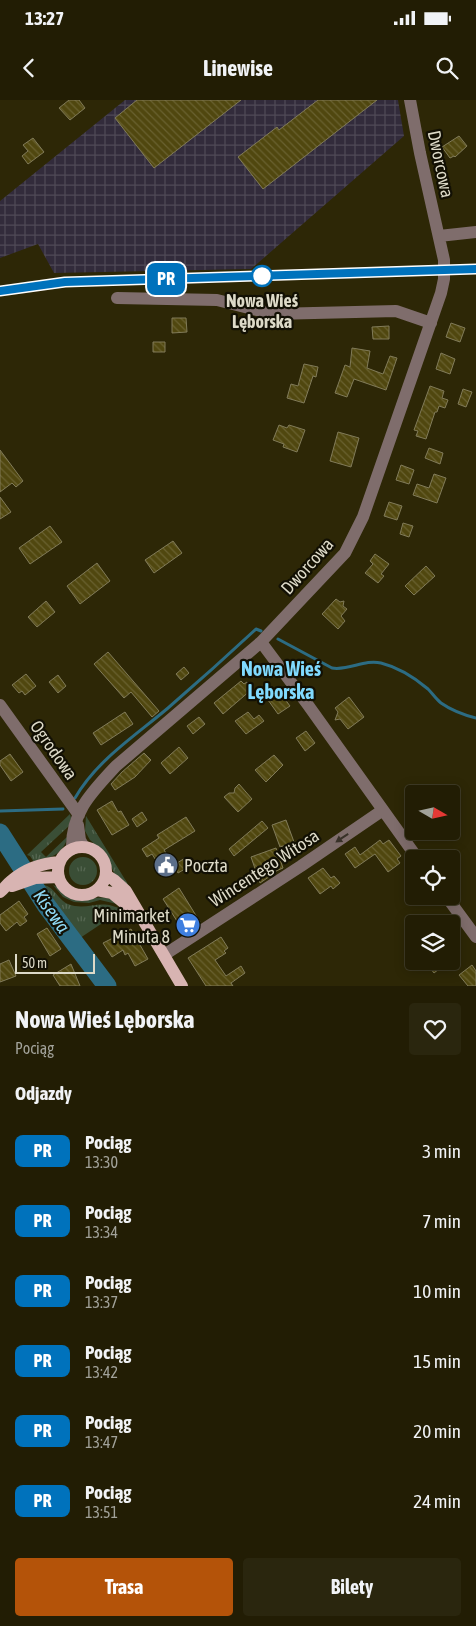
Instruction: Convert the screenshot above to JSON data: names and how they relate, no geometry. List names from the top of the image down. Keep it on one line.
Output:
{"streets":{"street":["Dworcowa","Ogrodowa","Wincentego Witosa"]},"crossings":[["Dworcowa","Ogrodowa"]],"one_way":["Wincentego Witosa"],"districts":["Nowa Wieś Lęborska"],"water":["Kisewa"],"places":{"other":["Nowa Wieś Lęborska"],"public building":["Poczta"],"supermarket":["Minimarket Minuta 8"]},"scale_bar":"50 m","north":"right","page":{"status":"13:27","header":"Linewise","on_map":"PR","scale":"50 m","heading":[["Nowa Wieś Lęborska","Pociąg"],"Odjazdy"],"list":[{"mark":"PR","name":"Pociąg","note":"13:30","value":"3 min"},{"mark":"PR","name":"Pociąg","note":"13:34","value":"7 min"},{"mark":"PR","name":"Pociąg","note":"13:37","value":"10 min"},{"mark":"PR","name":"Pociąg","note":"13:42","value":"15 min"},{"mark":"PR","name":"Pociąg","note":"13:47","value":"20 min"},{"mark":"PR","name":"Pociąg","note":"13:51","value":"24 min"}],"buttons":["Trasa","Bilety"]}}
